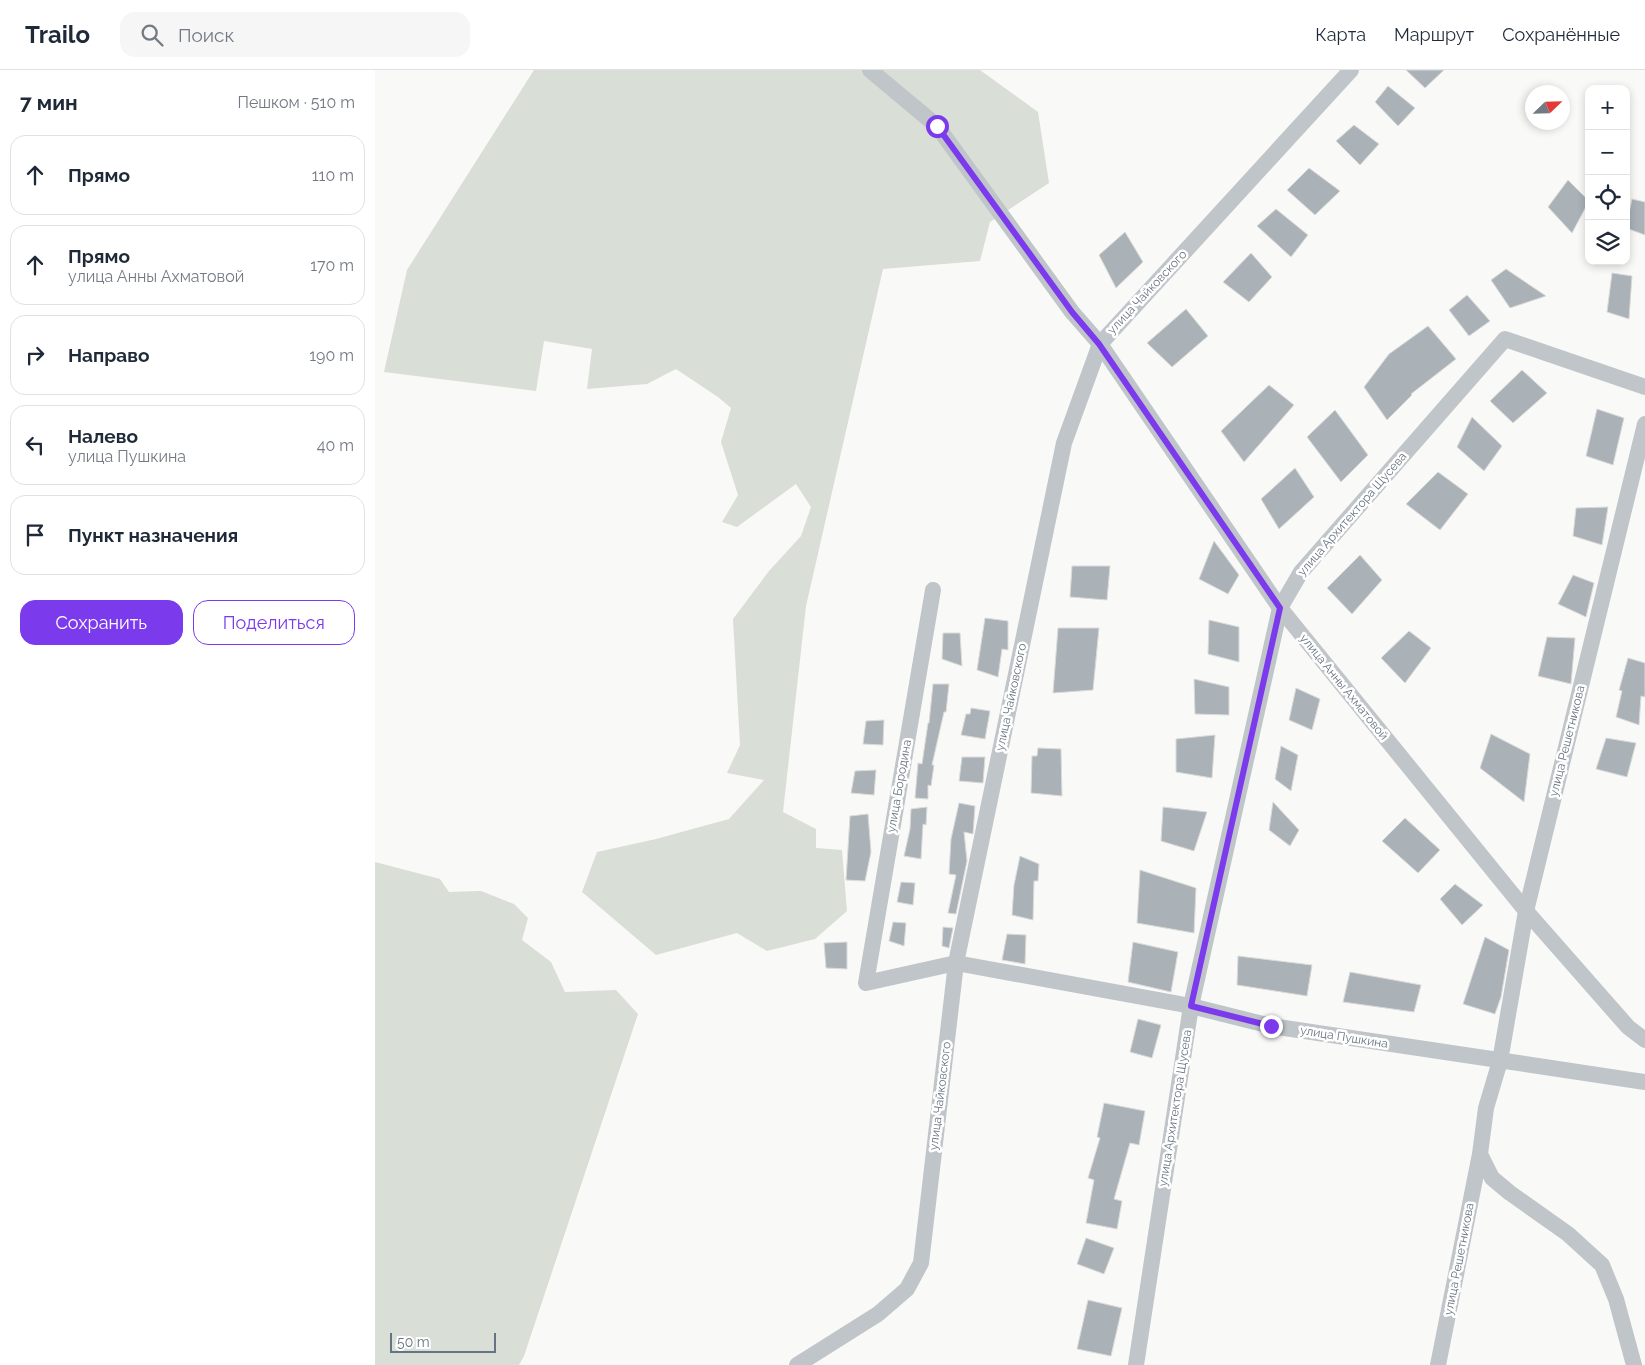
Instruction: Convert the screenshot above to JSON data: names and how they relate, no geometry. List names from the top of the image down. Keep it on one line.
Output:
{"streets":{"street":["улица Чайковского","улица Архитектора Щусева","улица Анны Ахматовой","улица Решетникова","улица Бородина","улица Пушкина"]},"crossings":[["улица Чайковского","улица Анны Ахматовой"],["улица Чайковского","улица Бородина"],["улица Чайковского","улица Пушкина"],["улица Архитектора Щусева","улица Анны Ахматовой"],["улица Архитектора Щусева","улица Пушкина"],["улица Анны Ахматовой","улица Решетникова"],["улица Решетникова","улица Пушкина"],["улица Бородина","улица Пушкина"]],"scale_bar":"50 m","north":"top right","page":{"header":"Trailo","search":"Поиск","nav":["Карта","Маршрут","Сохранённые"],"heading":["7 мин","Пешком · 510 m"],"map_buttons":["+","−"],"list":[["Прямо","110 m"],["Прямо","улица Анны Ахматовой","170 m"],["Направо","190 m"],["Налево","улица Пушкина","40 m"],"Пункт назначения"],"buttons":["Сохранить","Поделиться"],"scale":"50 m"}}
